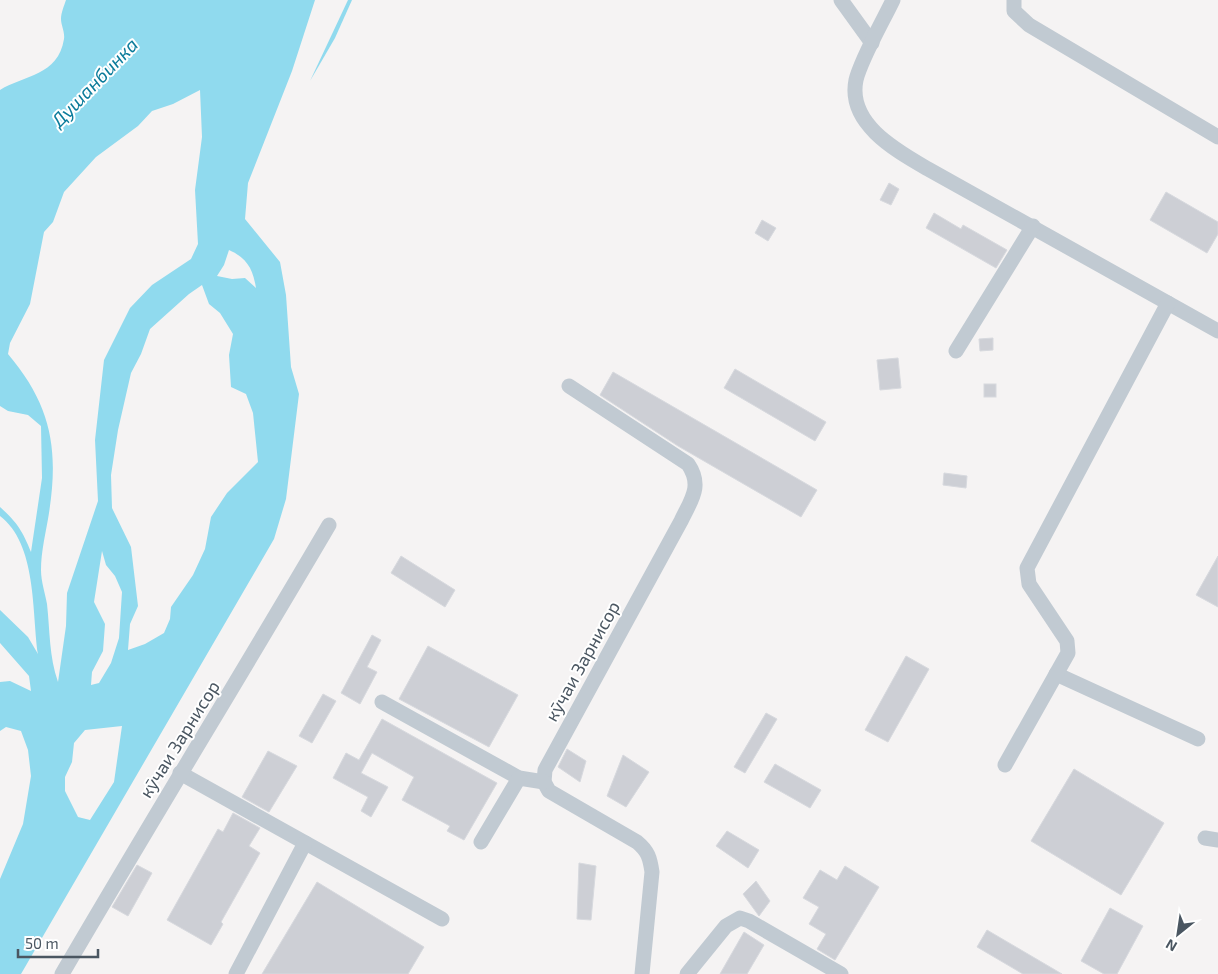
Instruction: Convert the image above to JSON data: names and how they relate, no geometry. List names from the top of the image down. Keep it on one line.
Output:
{"streets":{"lane":["кӯчаи Зарнисор"]},"water":["Душанбинка"],"scale_bar":"50 m","north":"bottom left"}
